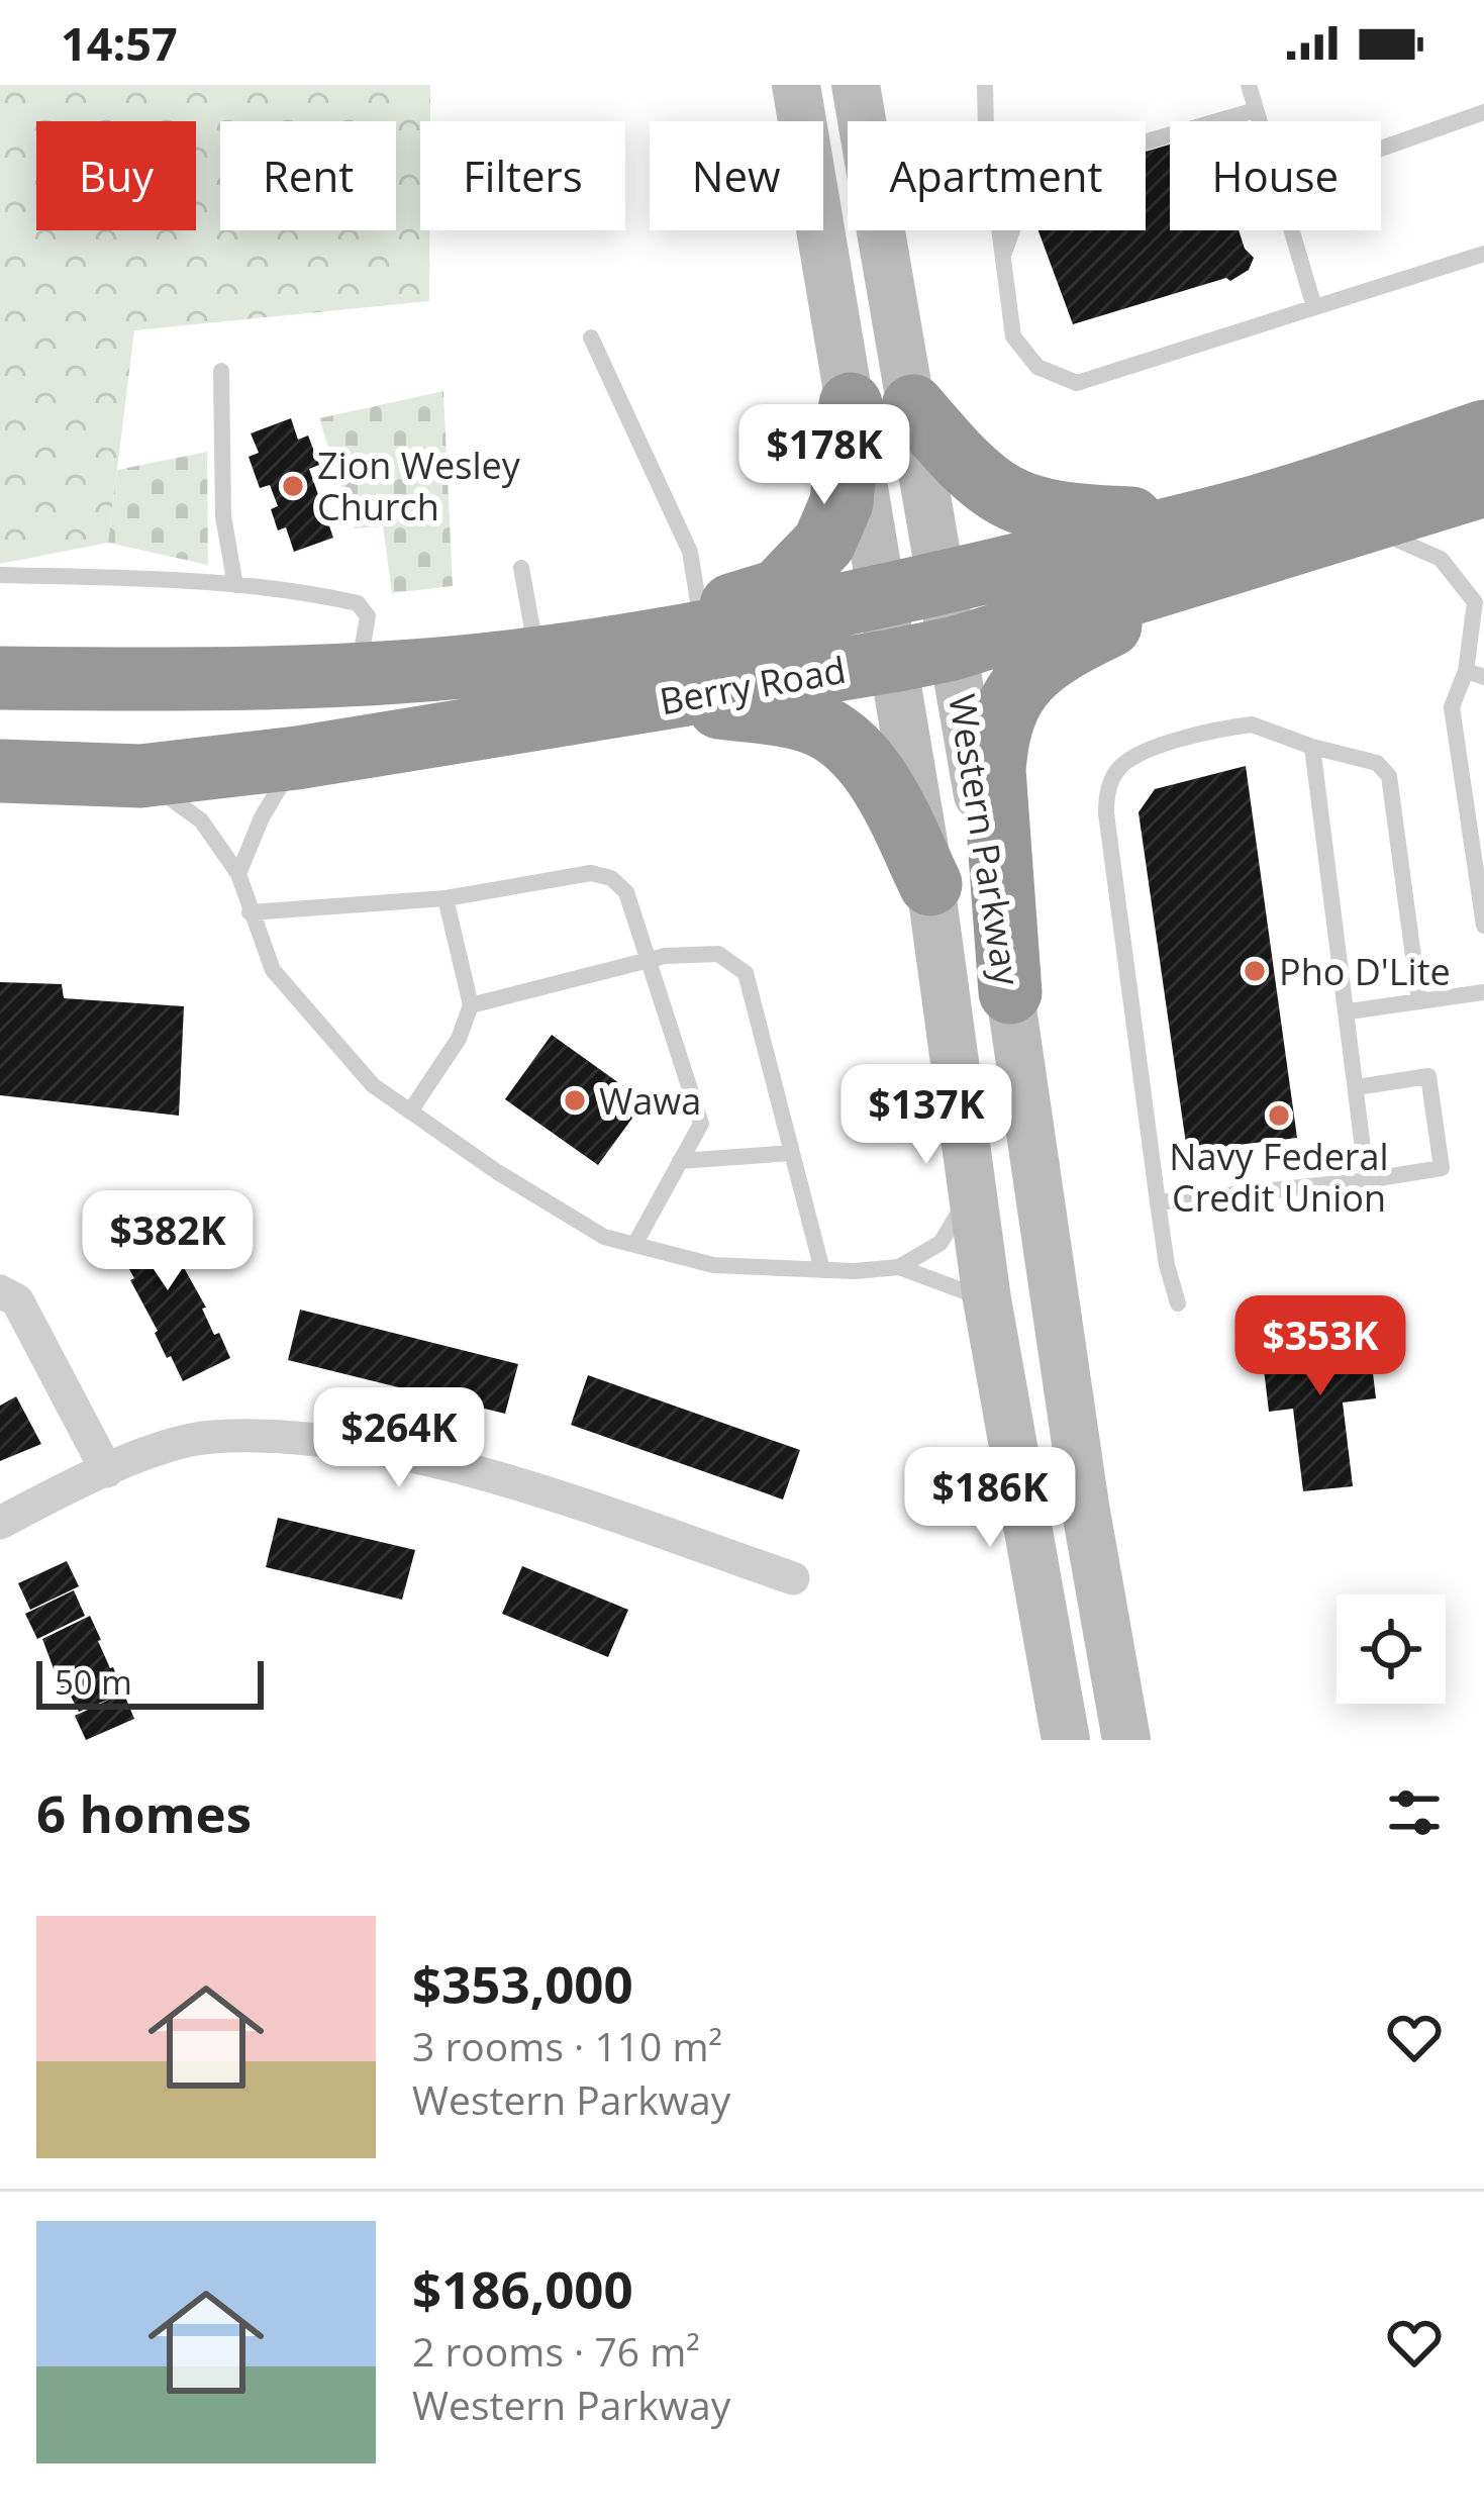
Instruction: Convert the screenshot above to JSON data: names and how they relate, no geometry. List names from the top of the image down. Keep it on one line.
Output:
{"streets":{"highway":["Berry Road"],"main road":["Western Parkway"]},"crossings":[["Berry Road","Western Parkway"]],"places":["Zion Wesley Church","Pho D'Lite","Wawa","Navy Federal Credit Union"],"scale_bar":"50 m","page":{"status":"14:57","chip":["Buy","Rent","Filters","New","Apartment","House"],"price":["$178K","$137K","$382K","$353K","$264K","$186K"],"scale":"50 m","heading":"6 homes","list":[{"name":"$353,000","note":"3 rooms · 110 m² · Western Parkway"},{"name":"$186,000","note":"2 rooms · 76 m² · Western Parkway"}]}}
